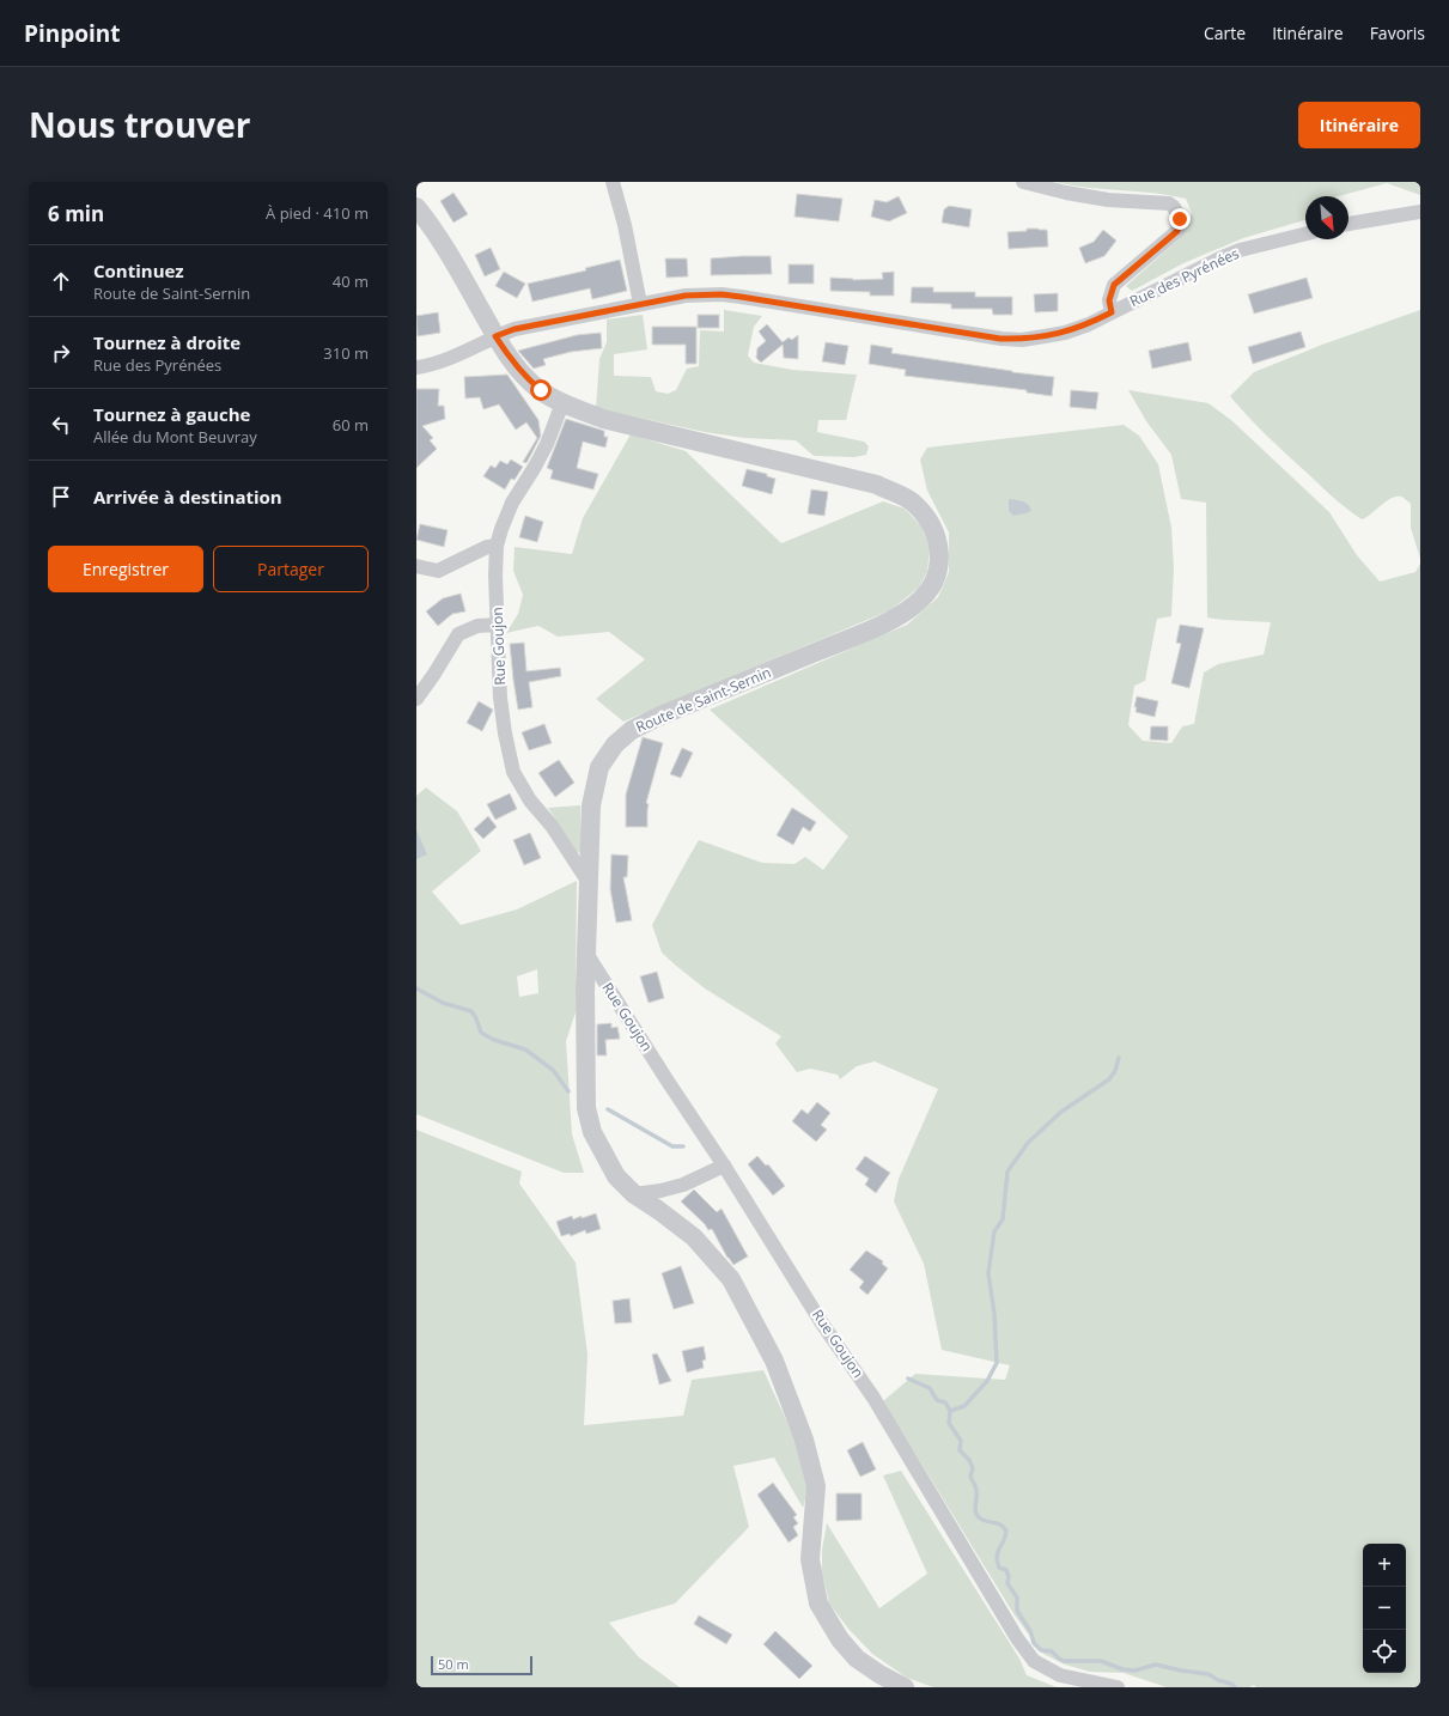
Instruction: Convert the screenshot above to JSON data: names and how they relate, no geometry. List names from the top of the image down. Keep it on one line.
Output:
{"streets":{"street":["Rue des Pyrénées","Rue Goujon","Route de Saint-Sernin"]},"crossings":[["Rue des Pyrénées","Route de Saint-Sernin"],["Rue Goujon","Route de Saint-Sernin"]],"scale_bar":"50 m","north":"bottom right","page":{"header":"Pinpoint","nav":["Carte","Itinéraire","Favoris"],"title":"Nous trouver","buttons":["Itinéraire",["Enregistrer","Partager"]],"heading":["6 min","À pied · 410 m"],"list":[["Continuez","Route de Saint-Sernin","40 m"],["Tournez à droite","Rue des Pyrénées","310 m"],["Tournez à gauche","Allée du Mont Beuvray","60 m"],"Arrivée à destination"],"map_buttons":["+","−"],"scale":"50 m"}}
